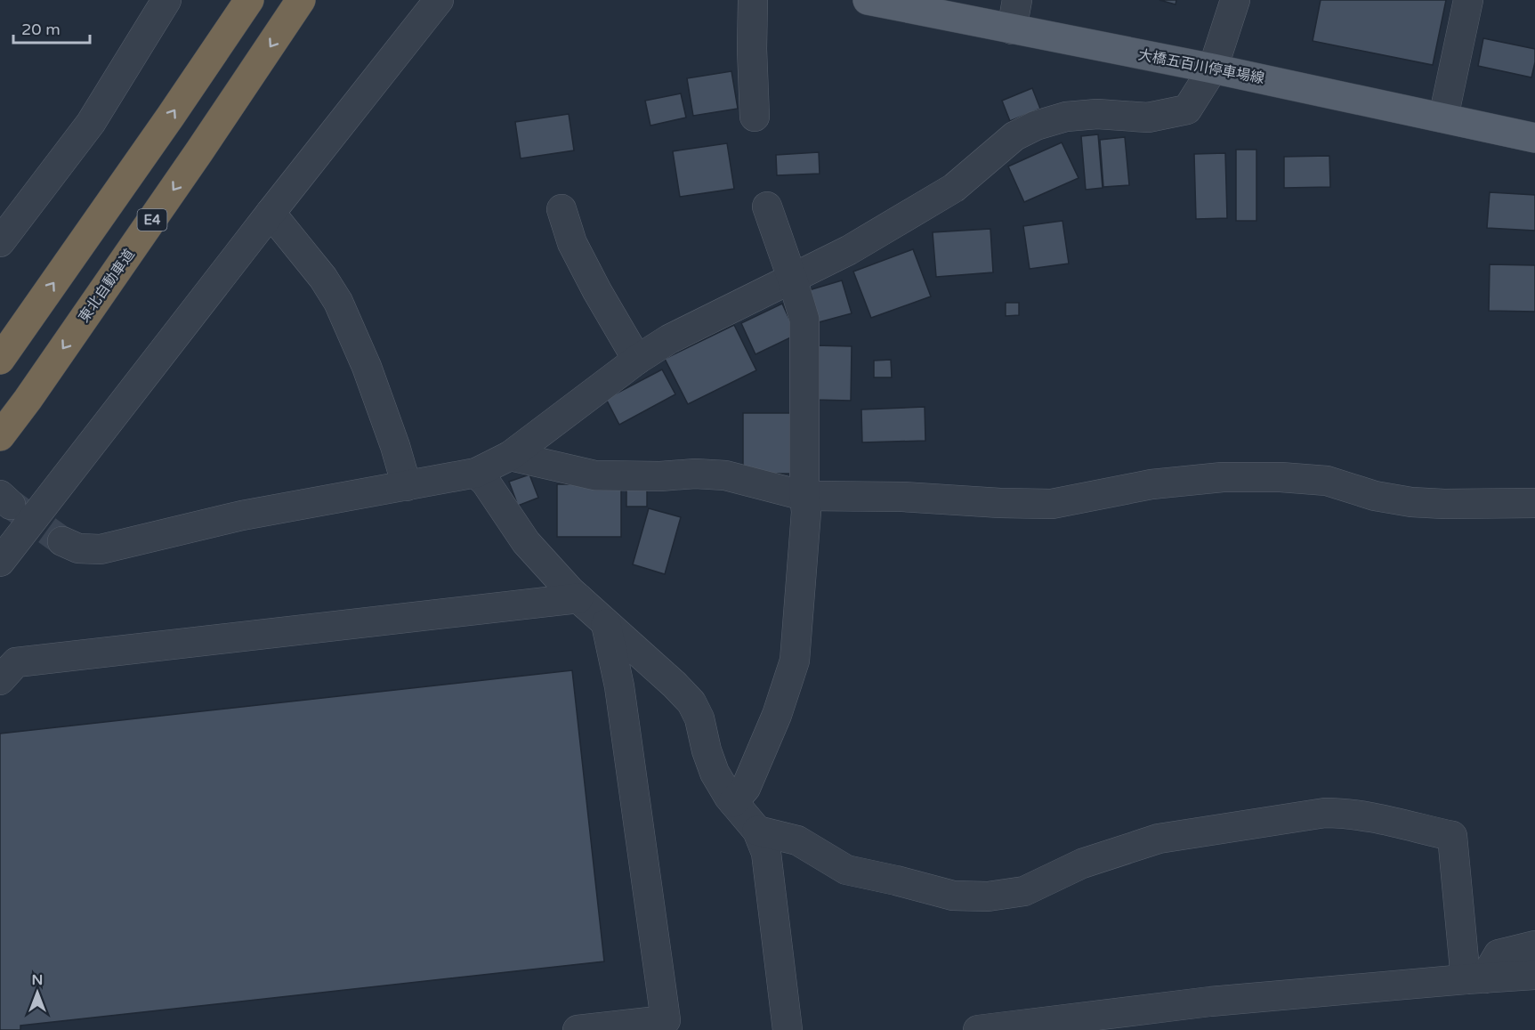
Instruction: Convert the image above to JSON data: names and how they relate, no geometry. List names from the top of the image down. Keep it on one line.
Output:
{"streets":{"highway":["E4","東北自動車道"],"main road":["大橋五百川停車場線"]},"scale_bar":"20 m","north":"top"}
